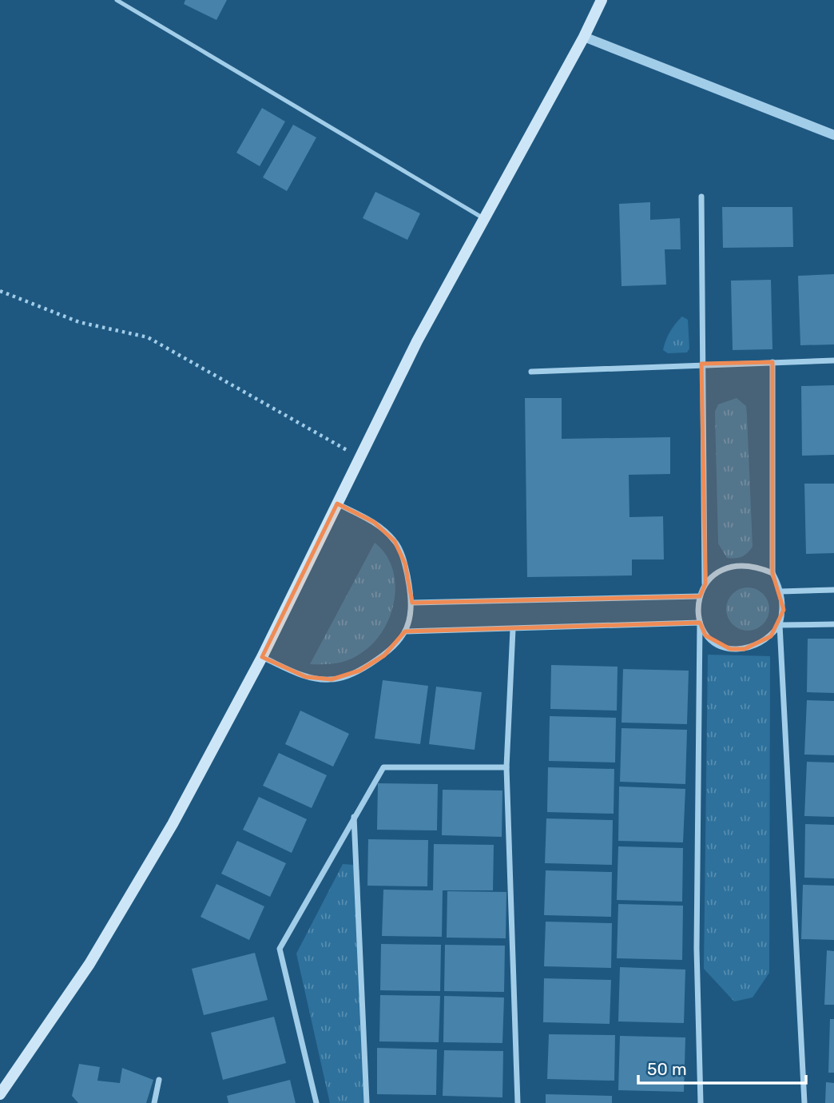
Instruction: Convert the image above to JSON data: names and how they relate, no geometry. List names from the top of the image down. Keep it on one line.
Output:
{"scale_bar":"50 m"}
